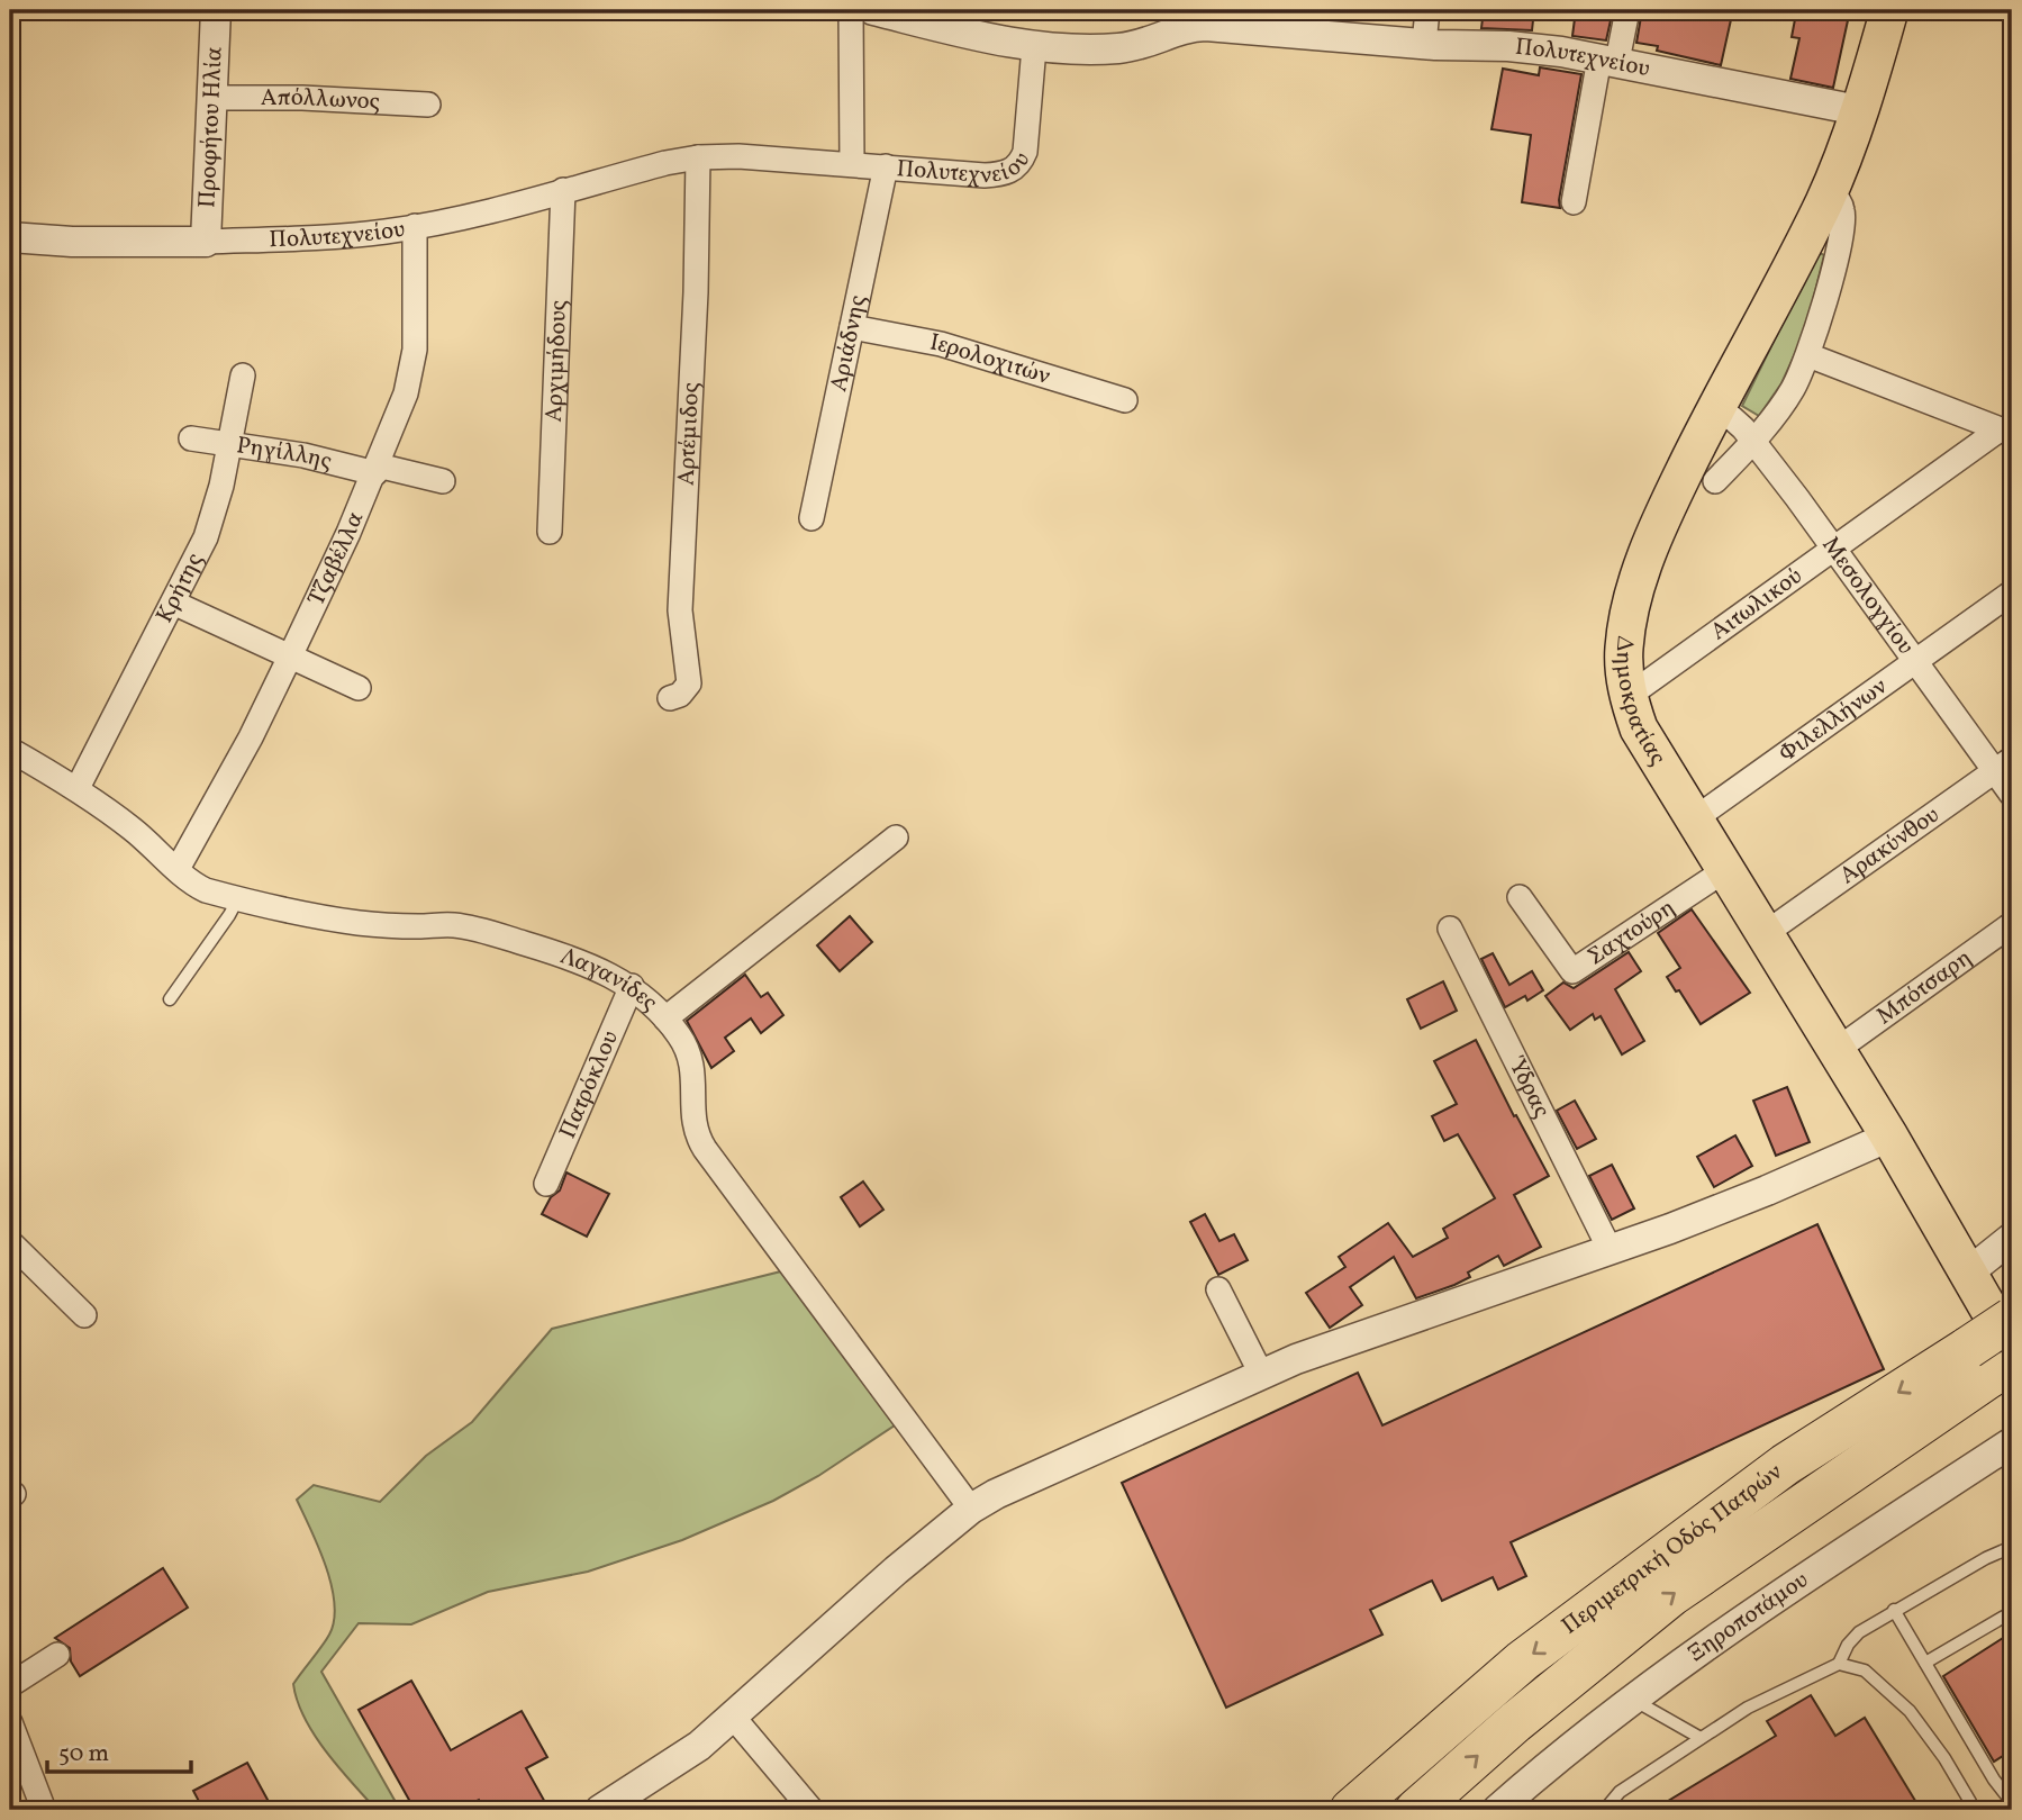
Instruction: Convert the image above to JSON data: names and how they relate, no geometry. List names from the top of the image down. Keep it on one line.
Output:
{"streets":{"highway":["Περιμετρική Οδός Πατρών"],"main road":["Δημοκρατίας"],"street":["Πολυτεχνείου","Απόλλωνος","Προφήτου Ηλία","Αριάδνης","Ιερολοχιτών","Αρχιμήδους","Αρτέμιδος","Ρηγίλλης","Τζαβέλλα","Κρήτης","Μεσολογγίου","Αιτωλικού","Φιλελλήνων","Αρακύνθου","Σαχτούρη","Λαγανίδες","Μπότσαρη","Πατρόκλου","Ύδρας","Ξηροποτάμου"]},"crossings":[["Πολυτεχνείου","Προφήτου Ηλία"],["Πολυτεχνείου","Αριάδνης"],["Πολυτεχνείου","Αρχιμήδους"],["Πολυτεχνείου","Αρτέμιδος"],["Πολυτεχνείου","Τζαβέλλα"],["Πολυτεχνείου","Δημοκρατίας"],["Απόλλωνος","Προφήτου Ηλία"],["Αριάδνης","Ιερολοχιτών"],["Ρηγίλλης","Τζαβέλλα"],["Ρηγίλλης","Κρήτης"],["Τζαβέλλα","Λαγανίδες"],["Κρήτης","Λαγανίδες"],["Μεσολογγίου","Αιτωλικού"],["Μεσολογγίου","Δημοκρατίας"],["Μεσολογγίου","Φιλελλήνων"],["Μεσολογγίου","Αρακύνθου"],["Αιτωλικού","Δημοκρατίας"],["Δημοκρατίας","Φιλελλήνων"],["Δημοκρατίας","Αρακύνθου"],["Δημοκρατίας","Σαχτούρη"],["Δημοκρατίας","Μπότσαρη"],["Δημοκρατίας","Περιμετρική Οδός Πατρών"],["Λαγανίδες","Πατρόκλου"]],"scale_bar":"50 m"}
